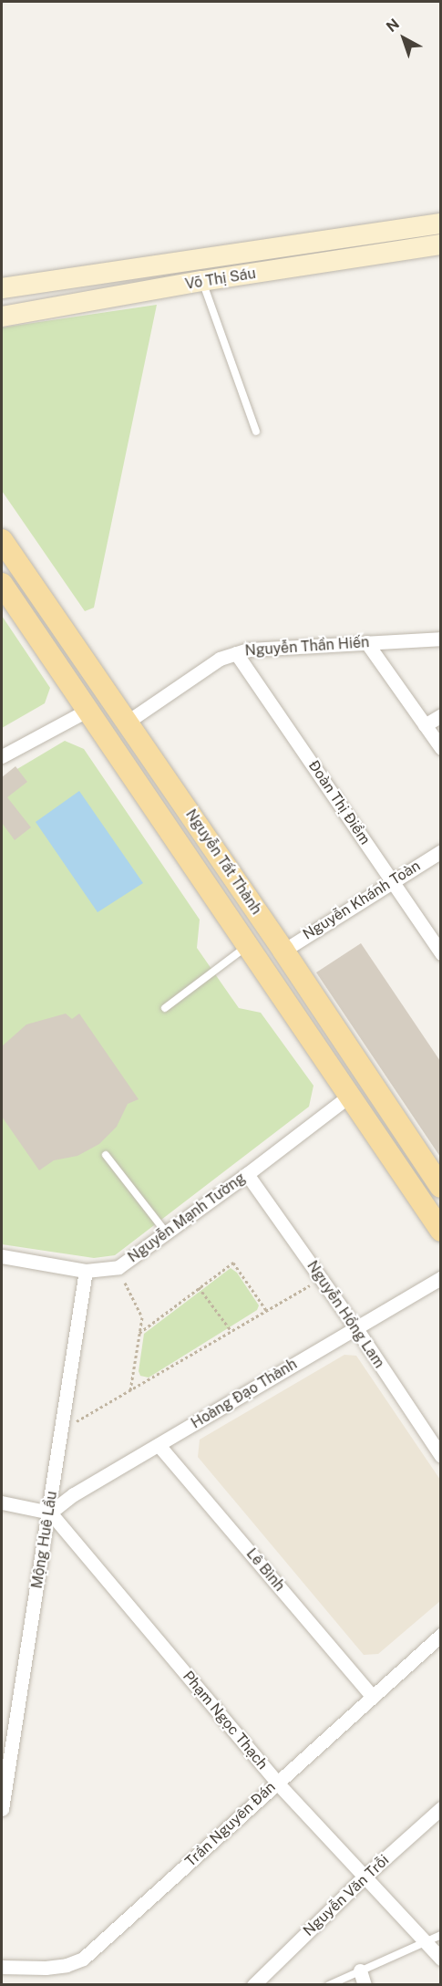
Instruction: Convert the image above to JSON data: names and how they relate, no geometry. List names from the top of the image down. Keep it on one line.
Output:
{"streets":{"main road":["Võ Thị Sáu","Nguyễn Tất Thành"],"street":["Nguyễn Thần Hiến","Đoàn Thị Điểm","Nguyễn Khánh Toàn","Nguyễn Mạnh Tường","Nguyễn Hồng Lam","Hoàng Đạo Thành","Mộng Huê Lầu","Lê Bình","Phạm Ngọc Thạch","Trần Nguyên Đán","Nguyễn Văn Trỗi"]},"crossings":[["Nguyễn Thần Hiến","Đoàn Thị Điểm"],["Nguyễn Thần Hiến","Nguyễn Tất Thành"],["Đoàn Thị Điểm","Nguyễn Khánh Toàn"],["Nguyễn Tất Thành","Nguyễn Khánh Toàn"],["Nguyễn Tất Thành","Nguyễn Mạnh Tường"],["Nguyễn Mạnh Tường","Nguyễn Hồng Lam"],["Nguyễn Mạnh Tường","Mộng Huê Lầu"],["Nguyễn Hồng Lam","Hoàng Đạo Thành"],["Hoàng Đạo Thành","Mộng Huê Lầu"],["Hoàng Đạo Thành","Lê Bình"],["Hoàng Đạo Thành","Phạm Ngọc Thạch"],["Mộng Huê Lầu","Phạm Ngọc Thạch"],["Lê Bình","Trần Nguyên Đán"],["Phạm Ngọc Thạch","Trần Nguyên Đán"],["Phạm Ngọc Thạch","Nguyễn Văn Trỗi"]],"north":"top left"}
